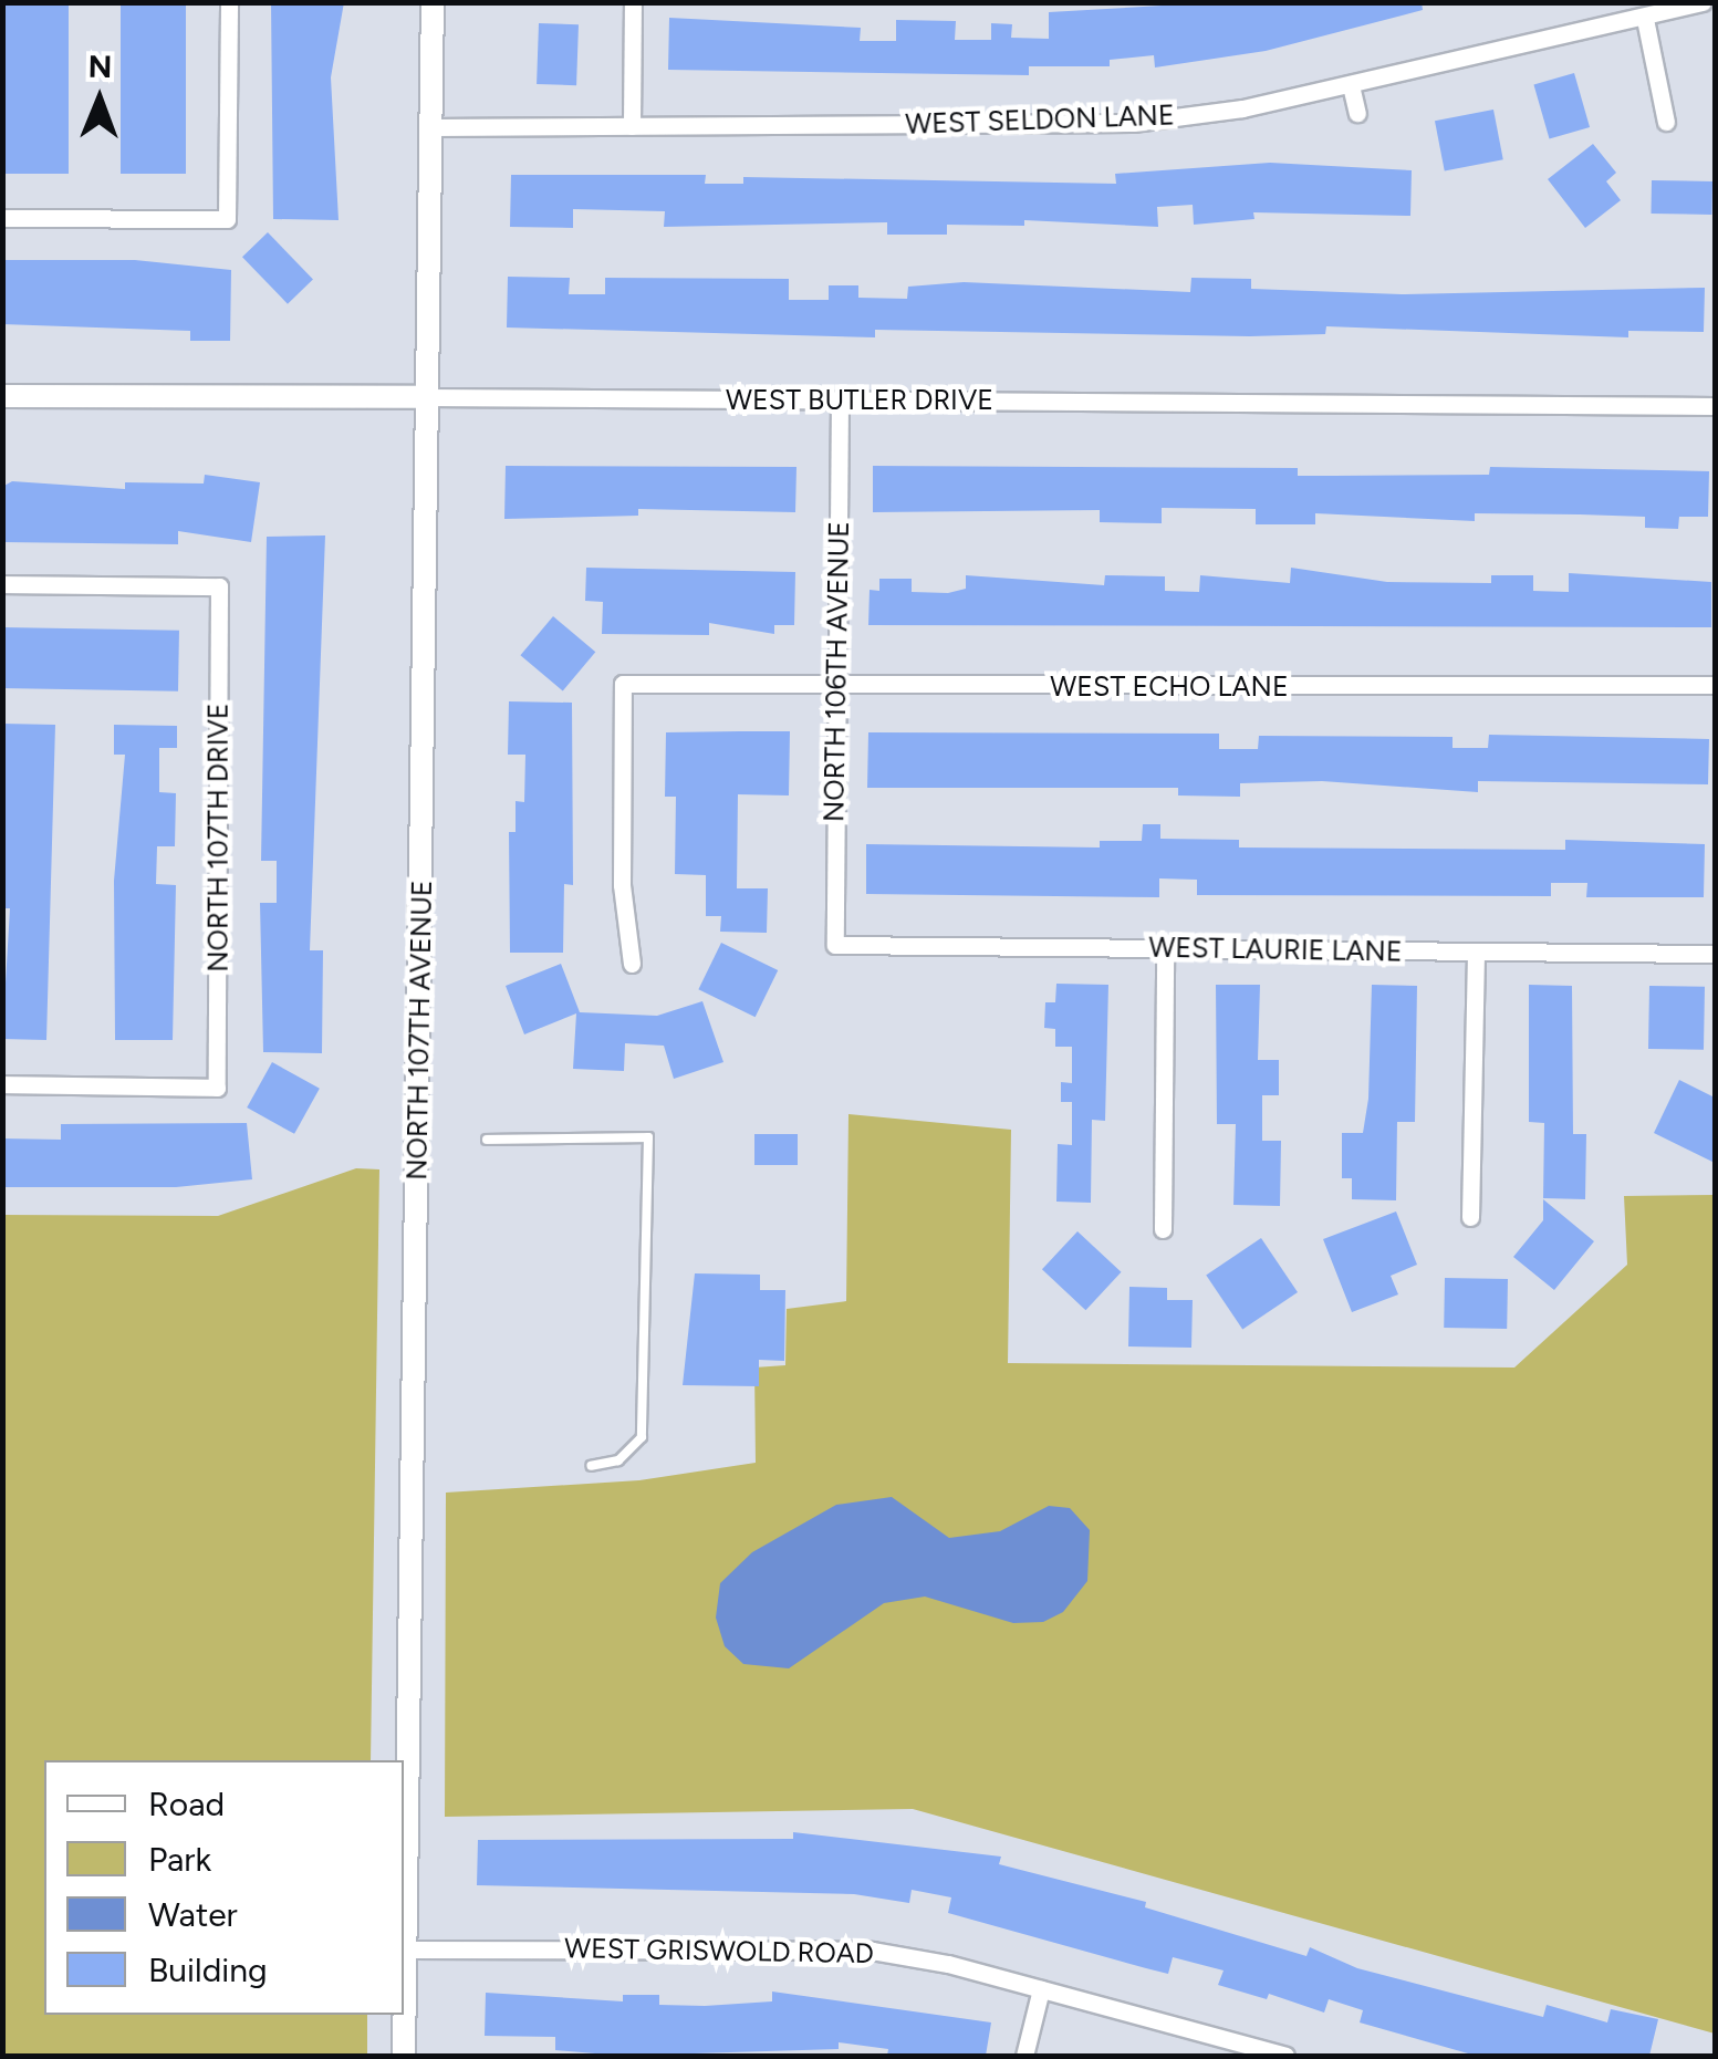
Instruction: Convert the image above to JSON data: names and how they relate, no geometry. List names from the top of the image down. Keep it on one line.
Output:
{"streets":{"street":["WEST SELDON LANE","WEST BUTLER DRIVE","NORTH 106TH AVENUE","WEST ECHO LANE","NORTH 107TH DRIVE","WEST LAURIE LANE","NORTH 107TH AVENUE","WEST GRISWOLD ROAD"]},"crossings":[["WEST SELDON LANE","NORTH 107TH AVENUE"],["WEST BUTLER DRIVE","NORTH 106TH AVENUE"],["WEST BUTLER DRIVE","NORTH 107TH AVENUE"],["NORTH 106TH AVENUE","WEST ECHO LANE"],["NORTH 106TH AVENUE","WEST LAURIE LANE"],["NORTH 107TH AVENUE","WEST GRISWOLD ROAD"]],"legend":["Road","Park","Water","Building"],"north":"top"}
